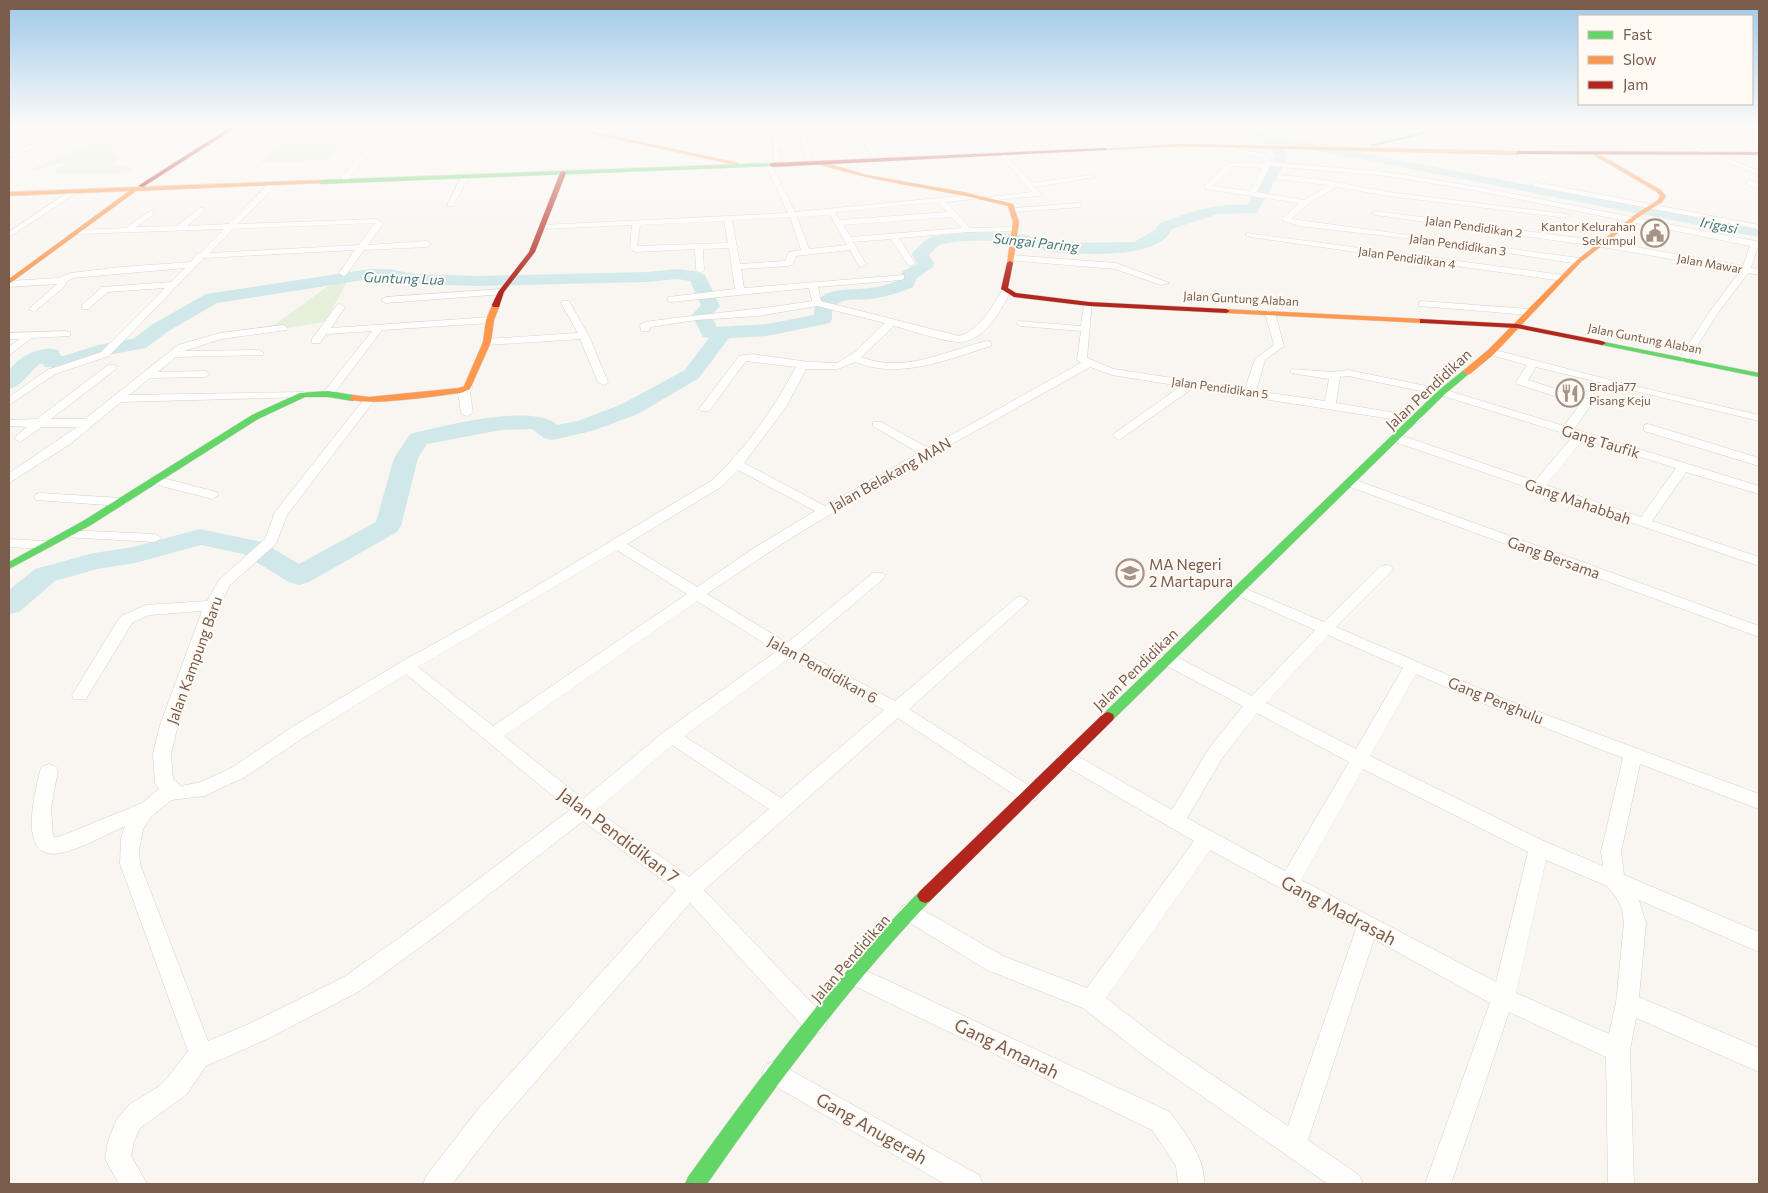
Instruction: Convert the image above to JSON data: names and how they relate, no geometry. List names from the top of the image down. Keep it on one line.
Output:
{"streets":{"main road":["Jalan Guntung Alaban","Jalan Pendidikan"],"street":["Jalan Pendidikan 2","Jalan Pendidikan 3","Jalan Pendidikan 4","Jalan Mawar","Jalan Pendidikan 5","Gang Taufik","Jalan Belakang MAN","Gang Mahabbah","Gang Bersama","Jalan Kampung Baru","Jalan Pendidikan 6","Gang Penghulu","Jalan Pendidikan 7","Gang Madrasah","Gang Amanah","Gang Anugerah"]},"crossings":[["Jalan Pendidikan 2","Jalan Mawar"],["Jalan Pendidikan 2","Jalan Pendidikan"],["Jalan Pendidikan 3","Jalan Pendidikan"],["Jalan Pendidikan 4","Jalan Pendidikan"],["Jalan Mawar","Jalan Pendidikan"],["Jalan Guntung Alaban","Jalan Pendidikan"],["Jalan Pendidikan 5","Jalan Pendidikan"],["Jalan Pendidikan 5","Jalan Belakang MAN"],["Jalan Pendidikan","Gang Taufik"],["Jalan Pendidikan","Gang Mahabbah"],["Jalan Pendidikan","Gang Bersama"],["Jalan Pendidikan","Jalan Pendidikan 6"],["Jalan Pendidikan","Gang Penghulu"],["Jalan Pendidikan","Jalan Pendidikan 7"],["Jalan Pendidikan","Gang Madrasah"],["Jalan Pendidikan","Gang Amanah"],["Jalan Pendidikan","Gang Anugerah"],["Jalan Belakang MAN","Jalan Pendidikan 6"],["Jalan Belakang MAN","Jalan Pendidikan 7"]],"water":["Irigasi","Sungai Paring","Guntung Lua"],"places":{"public building":["Kantor Kelurahan Sekumpul"],"restaurant":["Bradja77 Pisang Keju"],"school or university":["MA Negeri 2 Martapura"]},"legend":["Fast","Slow","Jam"]}
